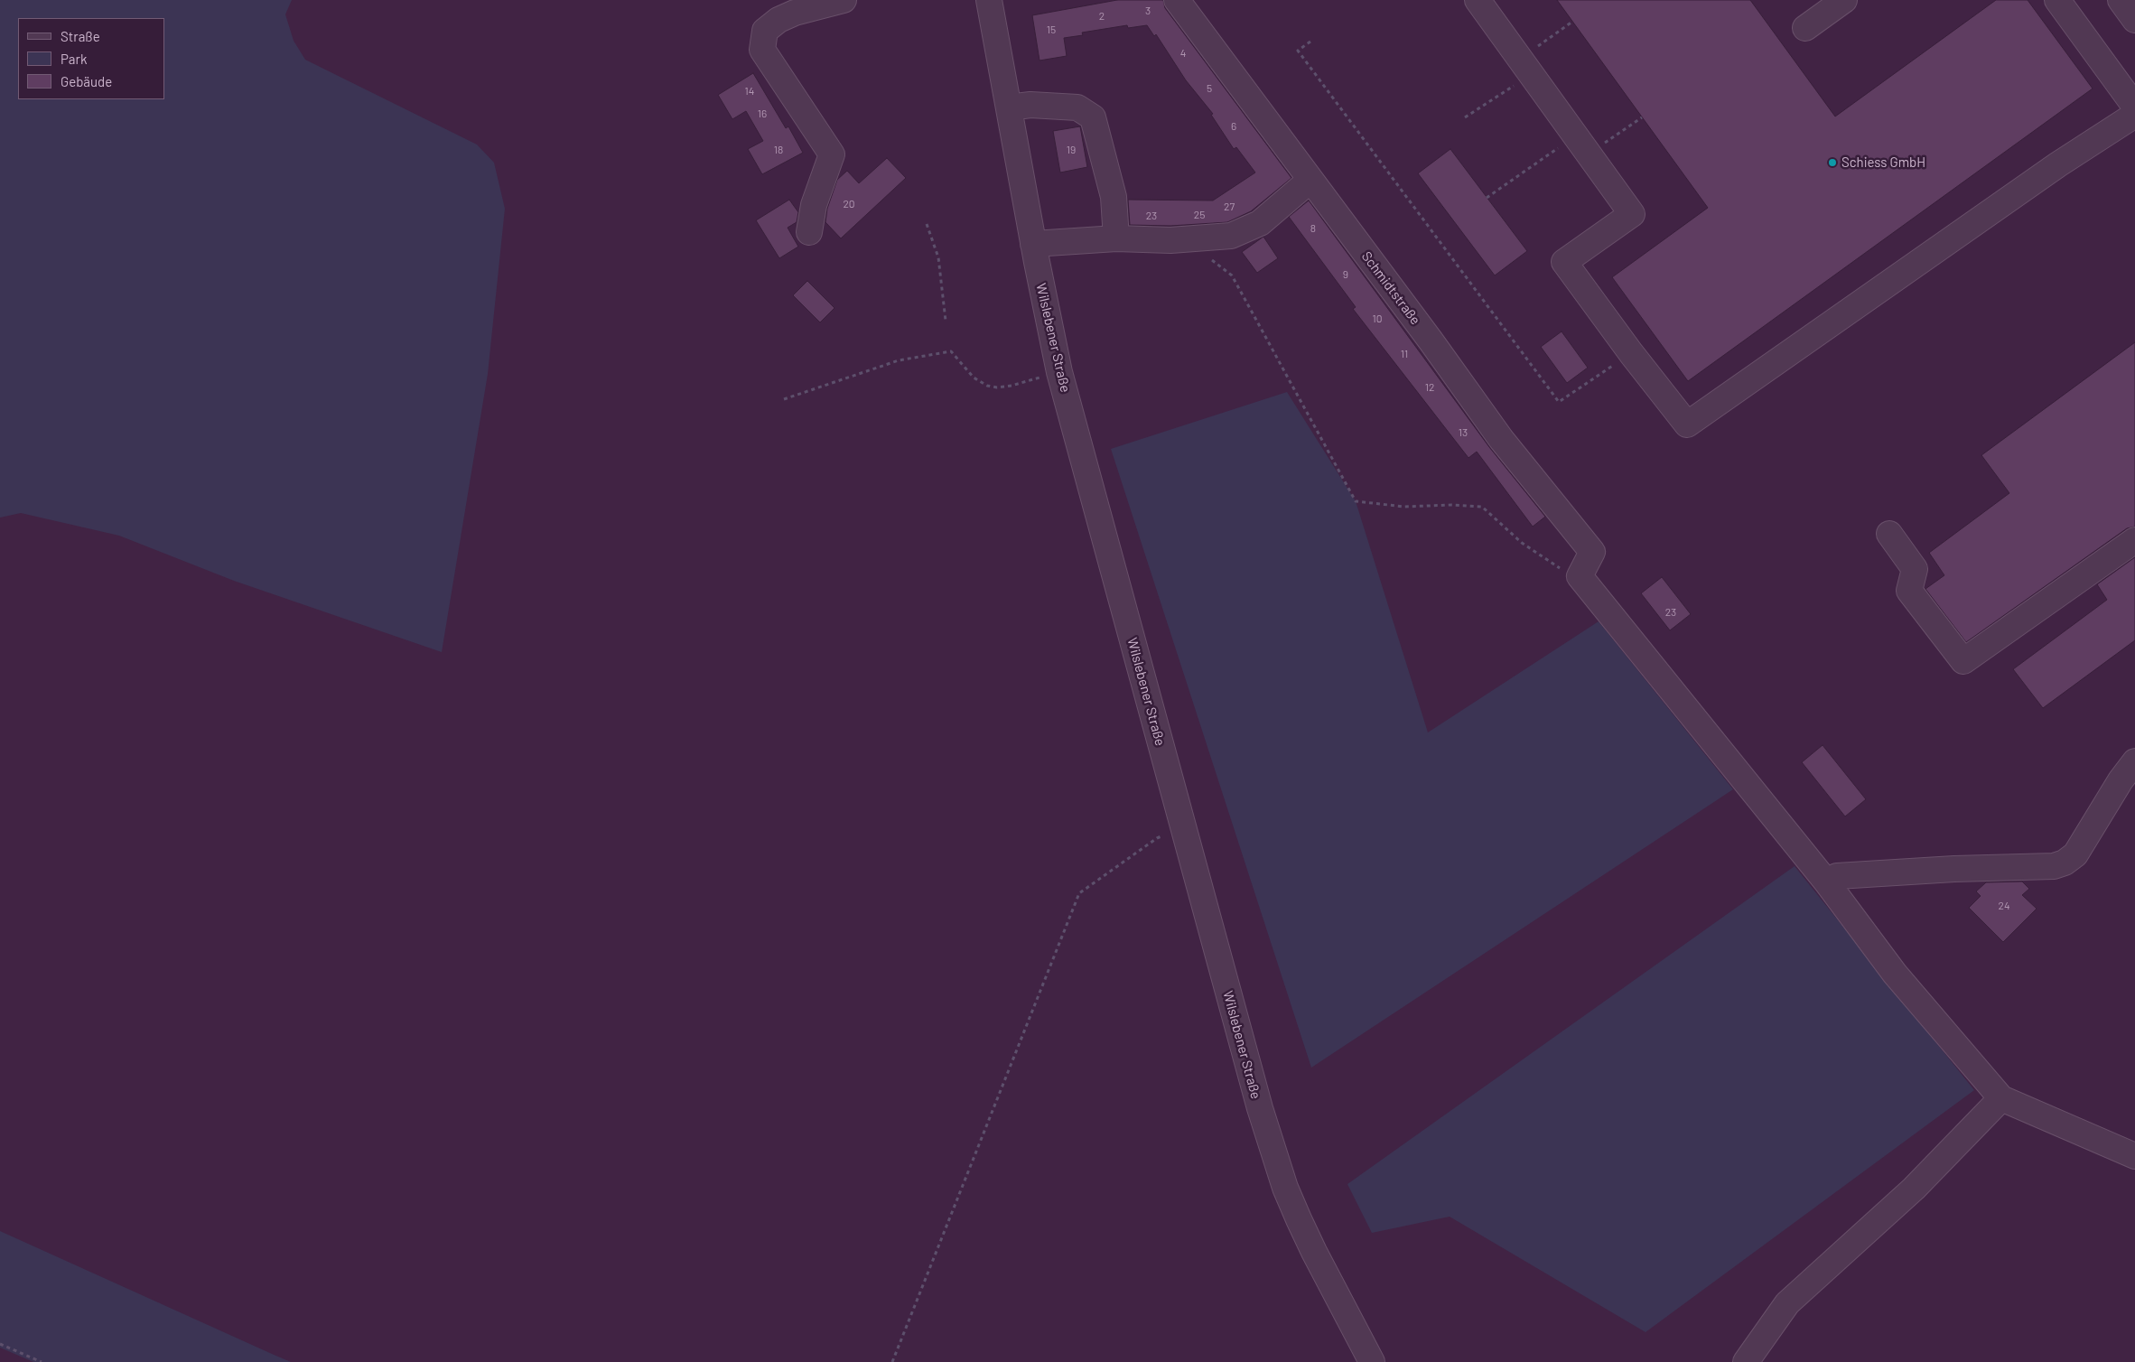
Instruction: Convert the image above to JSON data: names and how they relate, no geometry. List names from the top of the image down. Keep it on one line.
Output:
{"streets":{"street":["Schmidtstraße","Wilslebener Straße"]},"places":["Schiess GmbH"],"house_numbers":["3","2","15","4","5","14","16","6","18","19","20","27","25","23","8","9","10","11","12","13","23","24"],"legend":["Straße","Park","Gebäude"]}
